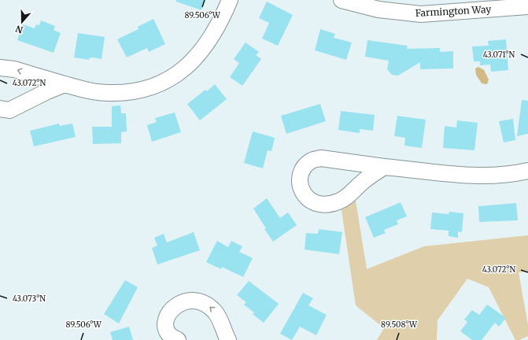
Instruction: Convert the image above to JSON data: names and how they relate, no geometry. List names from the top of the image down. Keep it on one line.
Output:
{"streets":{"street":["Farmington Way"]},"north":"bottom","coordinates":["89.506°W","43.071°N","43.072°N","43.073°N","89.508°W"]}
